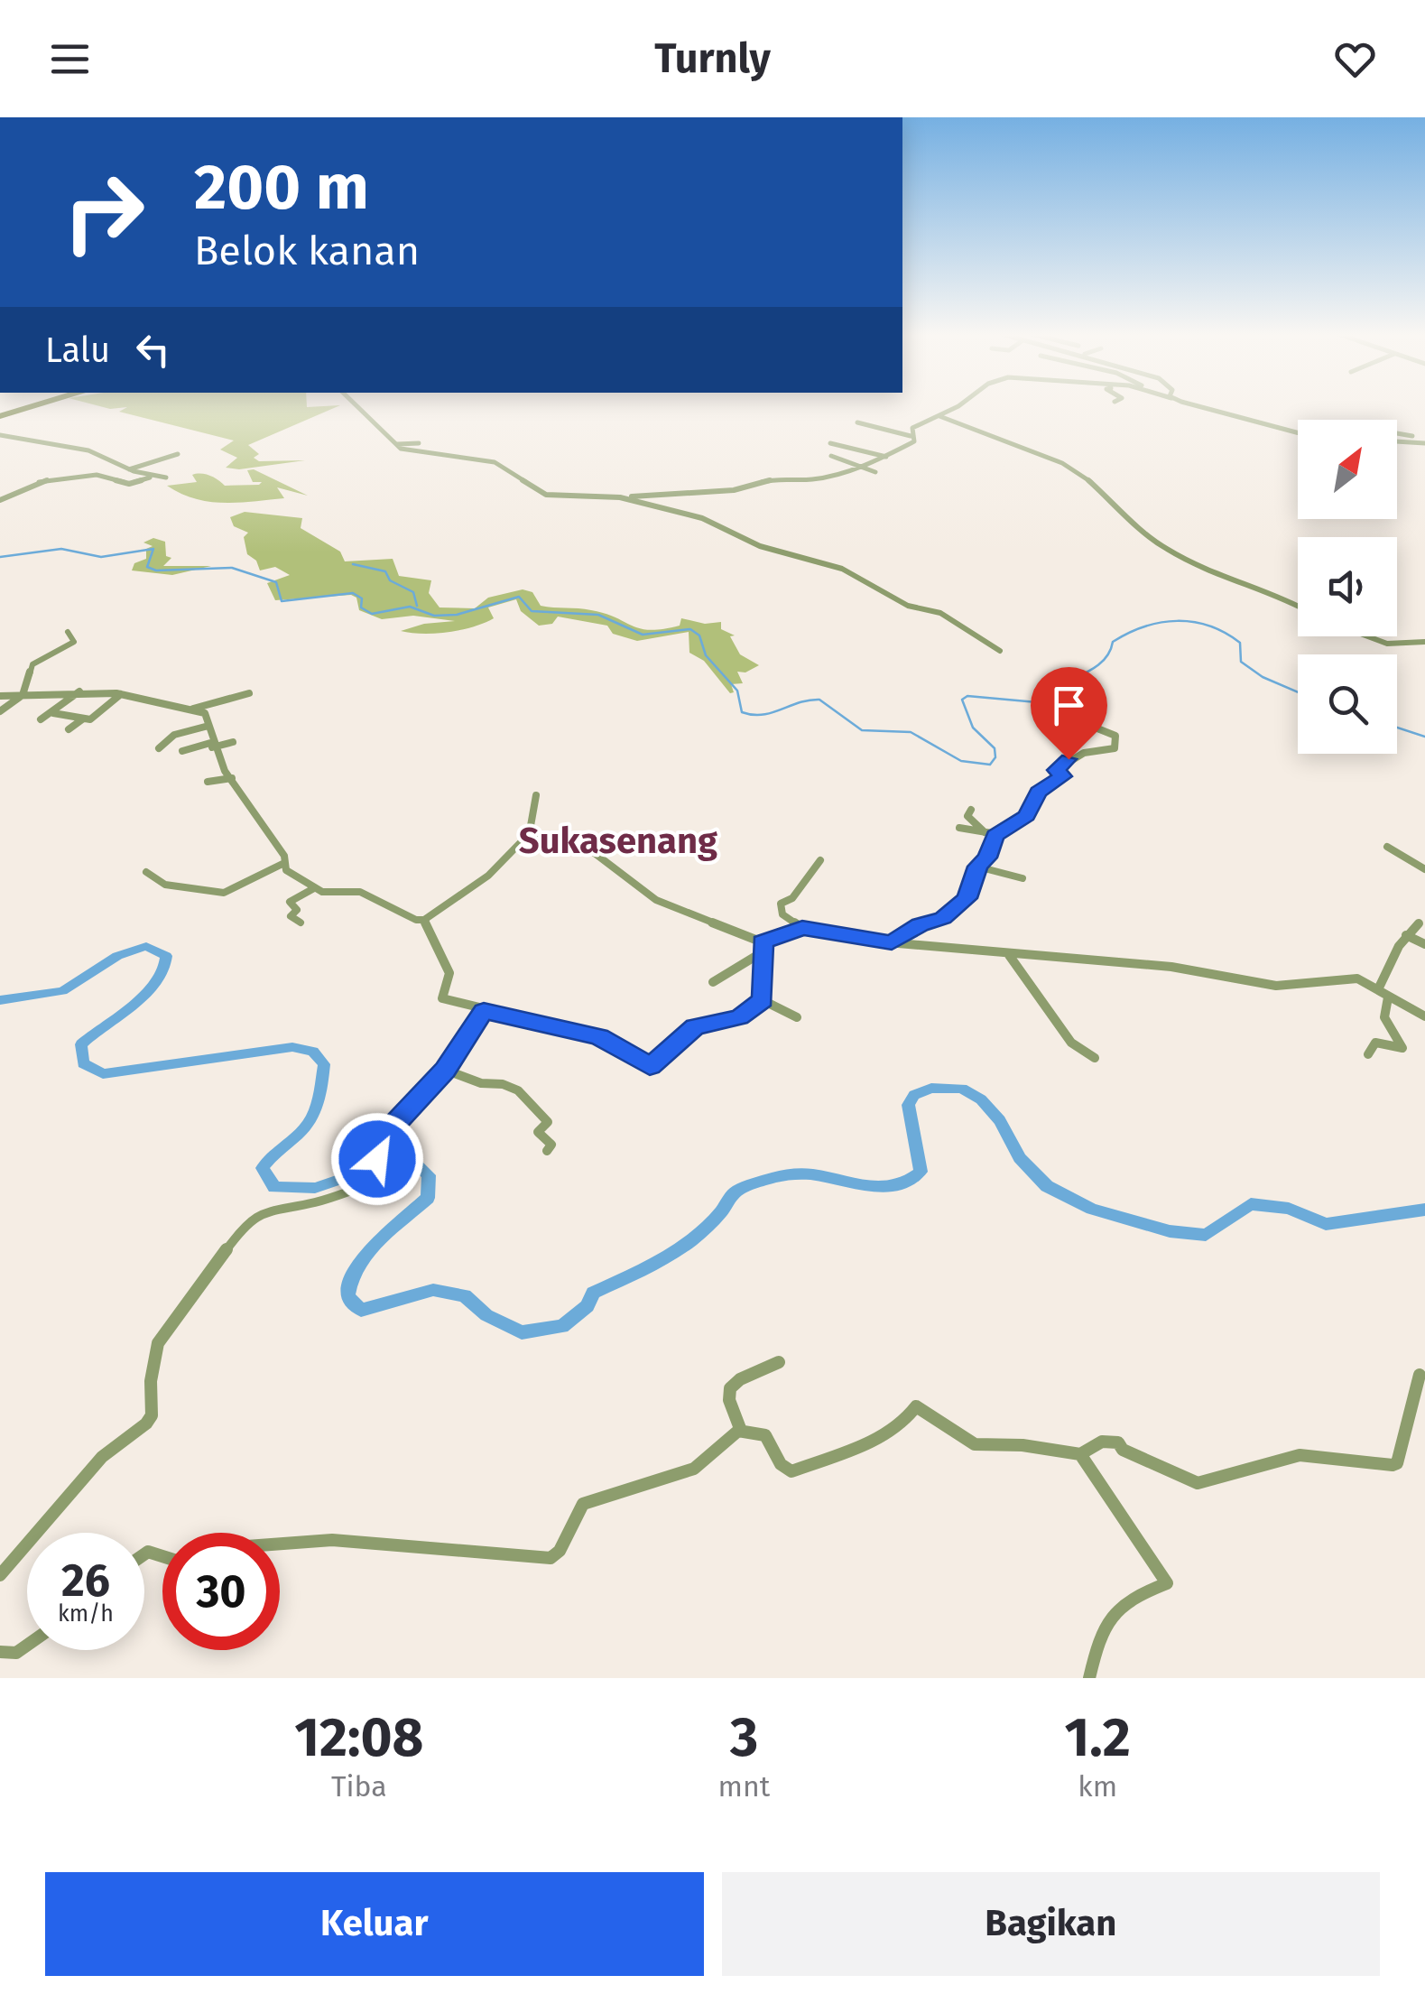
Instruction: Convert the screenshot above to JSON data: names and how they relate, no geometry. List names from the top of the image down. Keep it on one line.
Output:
{"districts":["Sukasenang"],"north":"top right","page":{"header":"Turnly","turn":["200 m","Belok kanan"],"then":"Lalu","speed":"26 km/h","limit":"30","eta":["12:08","Tiba","3","mnt","1.2","km"],"buttons":["Keluar","Bagikan"]}}
